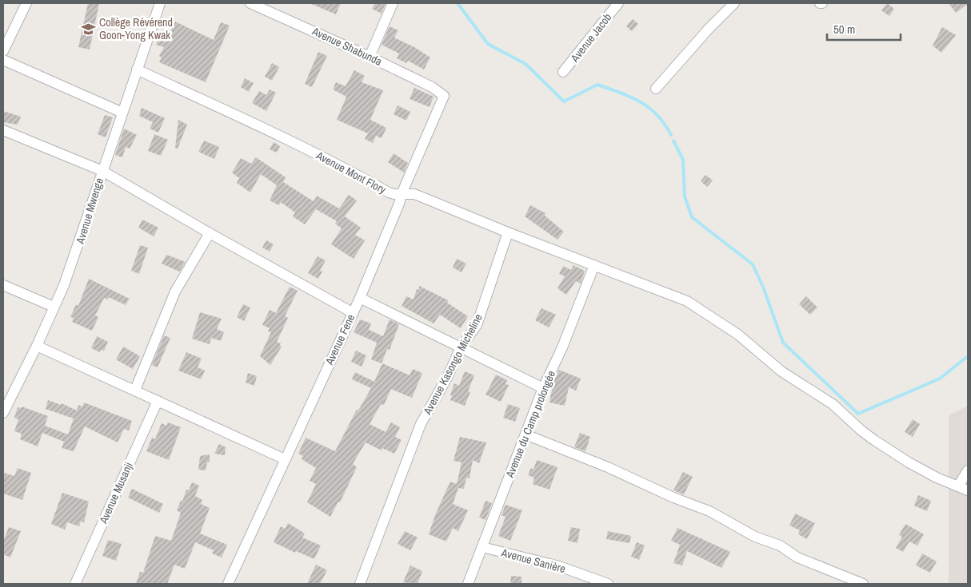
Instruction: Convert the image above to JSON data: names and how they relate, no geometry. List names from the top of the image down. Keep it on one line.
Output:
{"streets":{"street":["Avenue Jacob","Avenue Shabunda","Avenue Mont Flory","Avenue Mwenge","Avenue Fene","Avenue Kasongo Micheline","Avenue du Camp prolongée","Avenue Musanji","Avenue Sanière"]},"crossings":[["Avenue Shabunda","Avenue Fene"],["Avenue Mont Flory","Avenue Mwenge"],["Avenue Mont Flory","Avenue Fene"],["Avenue Mont Flory","Avenue Kasongo Micheline"],["Avenue Mont Flory","Avenue du Camp prolongée"],["Avenue du Camp prolongée","Avenue Sanière"]],"places":{"school or university":["Collège Révérend Goon-Yong Kwak"]},"scale_bar":"50 m"}
